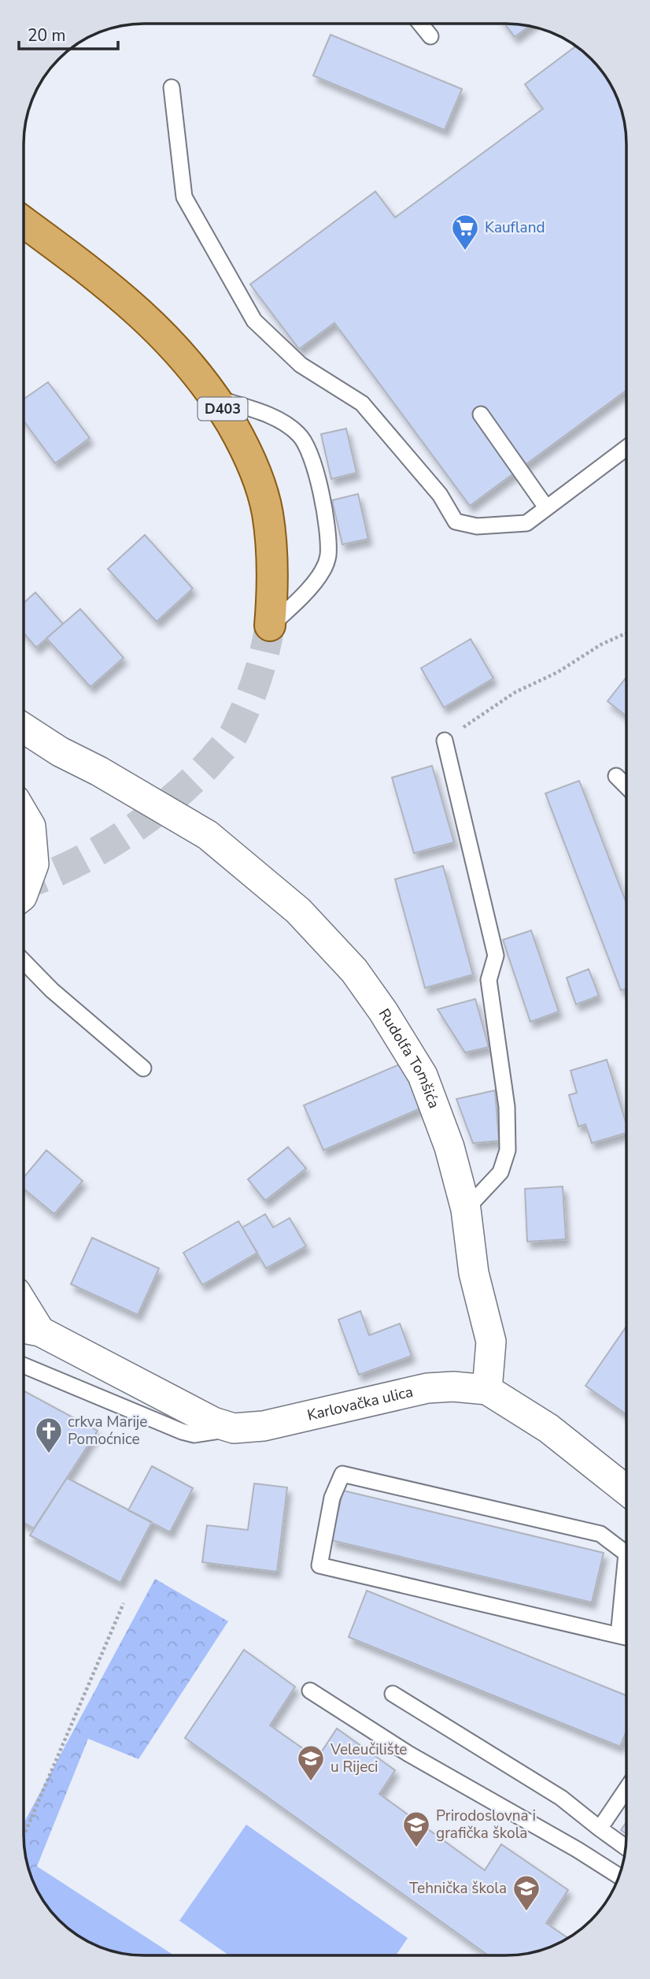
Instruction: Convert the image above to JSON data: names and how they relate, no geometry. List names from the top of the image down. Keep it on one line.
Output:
{"streets":{"main road":["D403"],"street":["Rudolfa Tomšića","Karlovačka ulica"]},"crossings":[["Rudolfa Tomšića","Karlovačka ulica"]],"places":{"supermarket":["Kaufland"],"church":["crkva Marije Pomoćnice"],"school or university":["Veleučilište u Rijeci","Prirodoslovna i grafička škola","Tehnička škola"]},"scale_bar":"20 m"}
